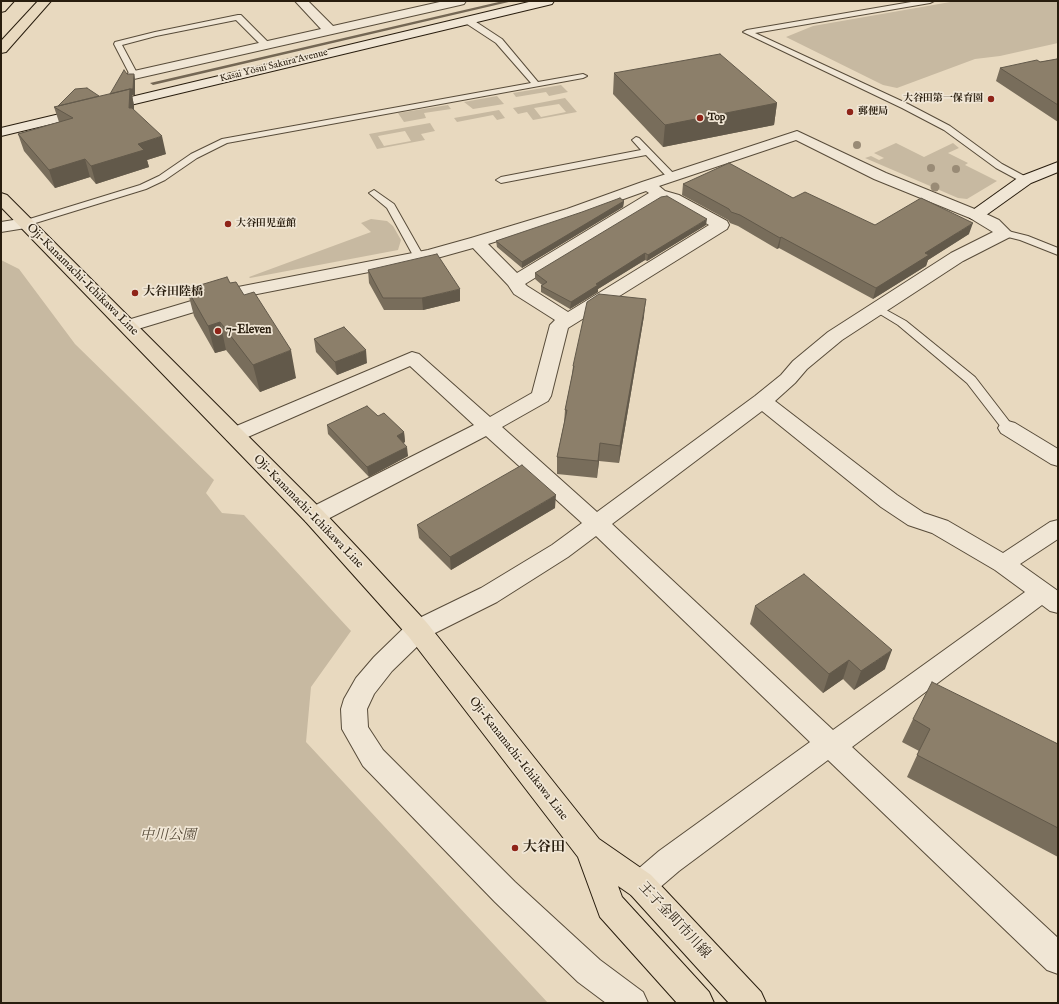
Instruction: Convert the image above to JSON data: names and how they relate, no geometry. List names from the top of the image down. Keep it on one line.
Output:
{"streets":{"main road":["Oji-Kanamachi-Ichikawa Line","王子金町市川線"],"street":["Kasai Yōsui Sakura Avenue"]},"crossings":[["Oji-Kanamachi-Ichikawa Line","王子金町市川線"]],"parks":["中川公園"],"places":["大谷田第一保育園","郵便局","Top","大谷田児童館","大谷田陸橋","7-Eleven","大谷田"]}
